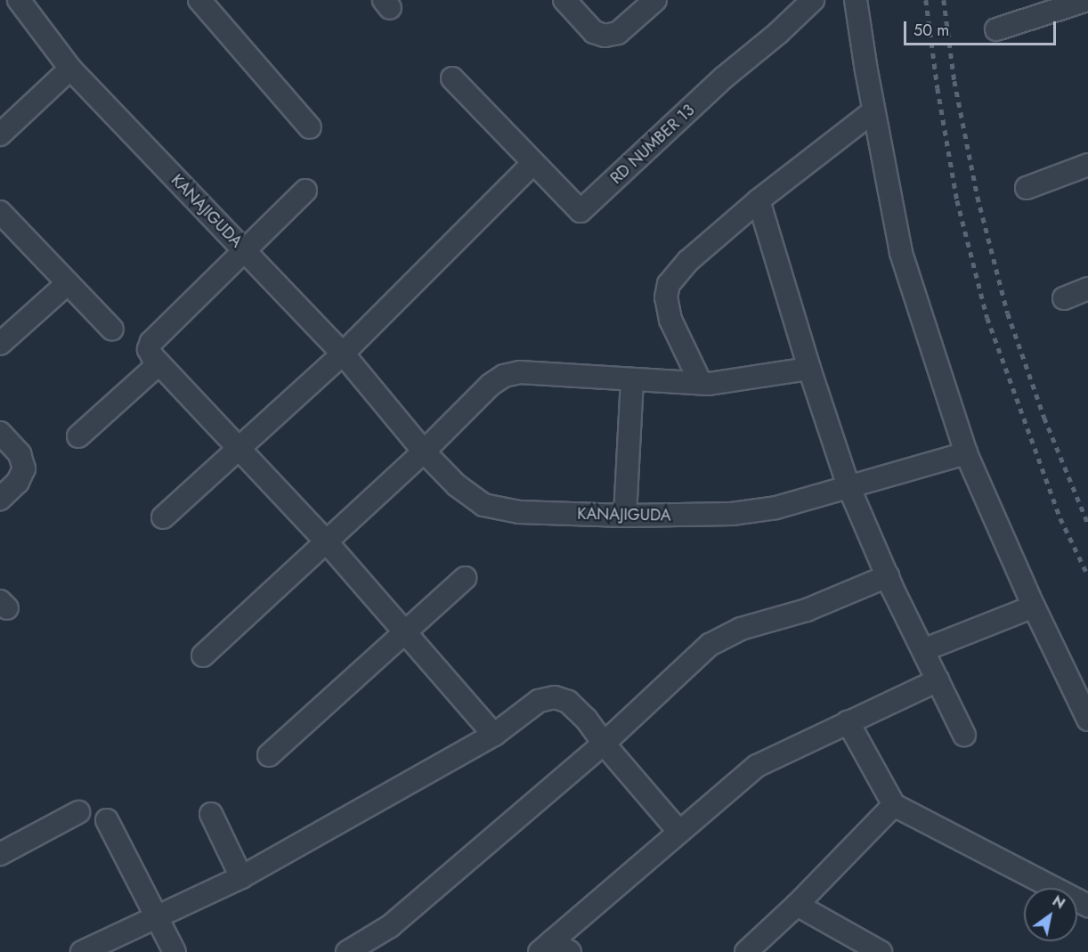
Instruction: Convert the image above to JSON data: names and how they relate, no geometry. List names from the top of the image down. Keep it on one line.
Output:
{"streets":{"street":["RD NUMBER 13","KANAJIGUDA"]},"scale_bar":"50 m","north":"top right"}
